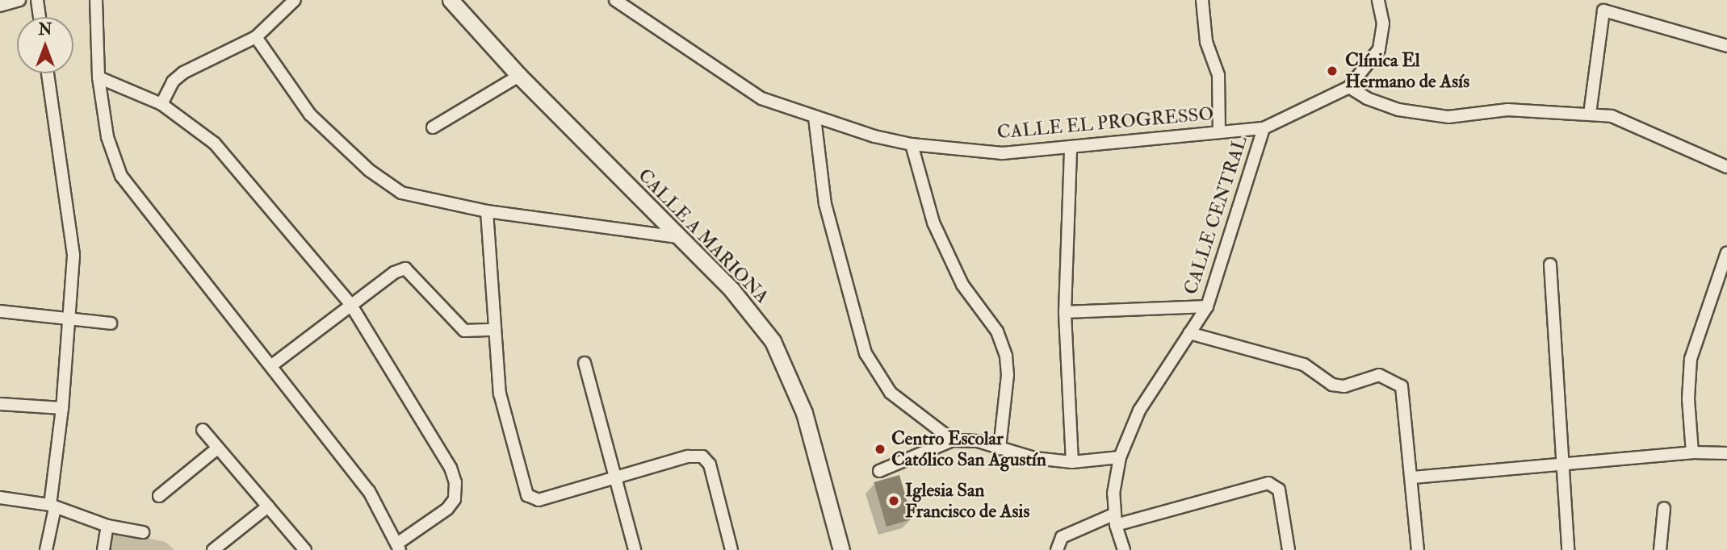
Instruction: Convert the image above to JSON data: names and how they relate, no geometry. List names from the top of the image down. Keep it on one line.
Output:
{"streets":{"main road":["CALLE A MARIONA"],"street":["CALLE EL PROGRESSO","CALLE CENTRAL"]},"crossings":[["CALLE EL PROGRESSO","CALLE CENTRAL"]],"places":["Clínica El Hermano de Asís","Centro Escolar Católico San Agustín","Iglesia San Francisco de Asis"],"north":"top"}
